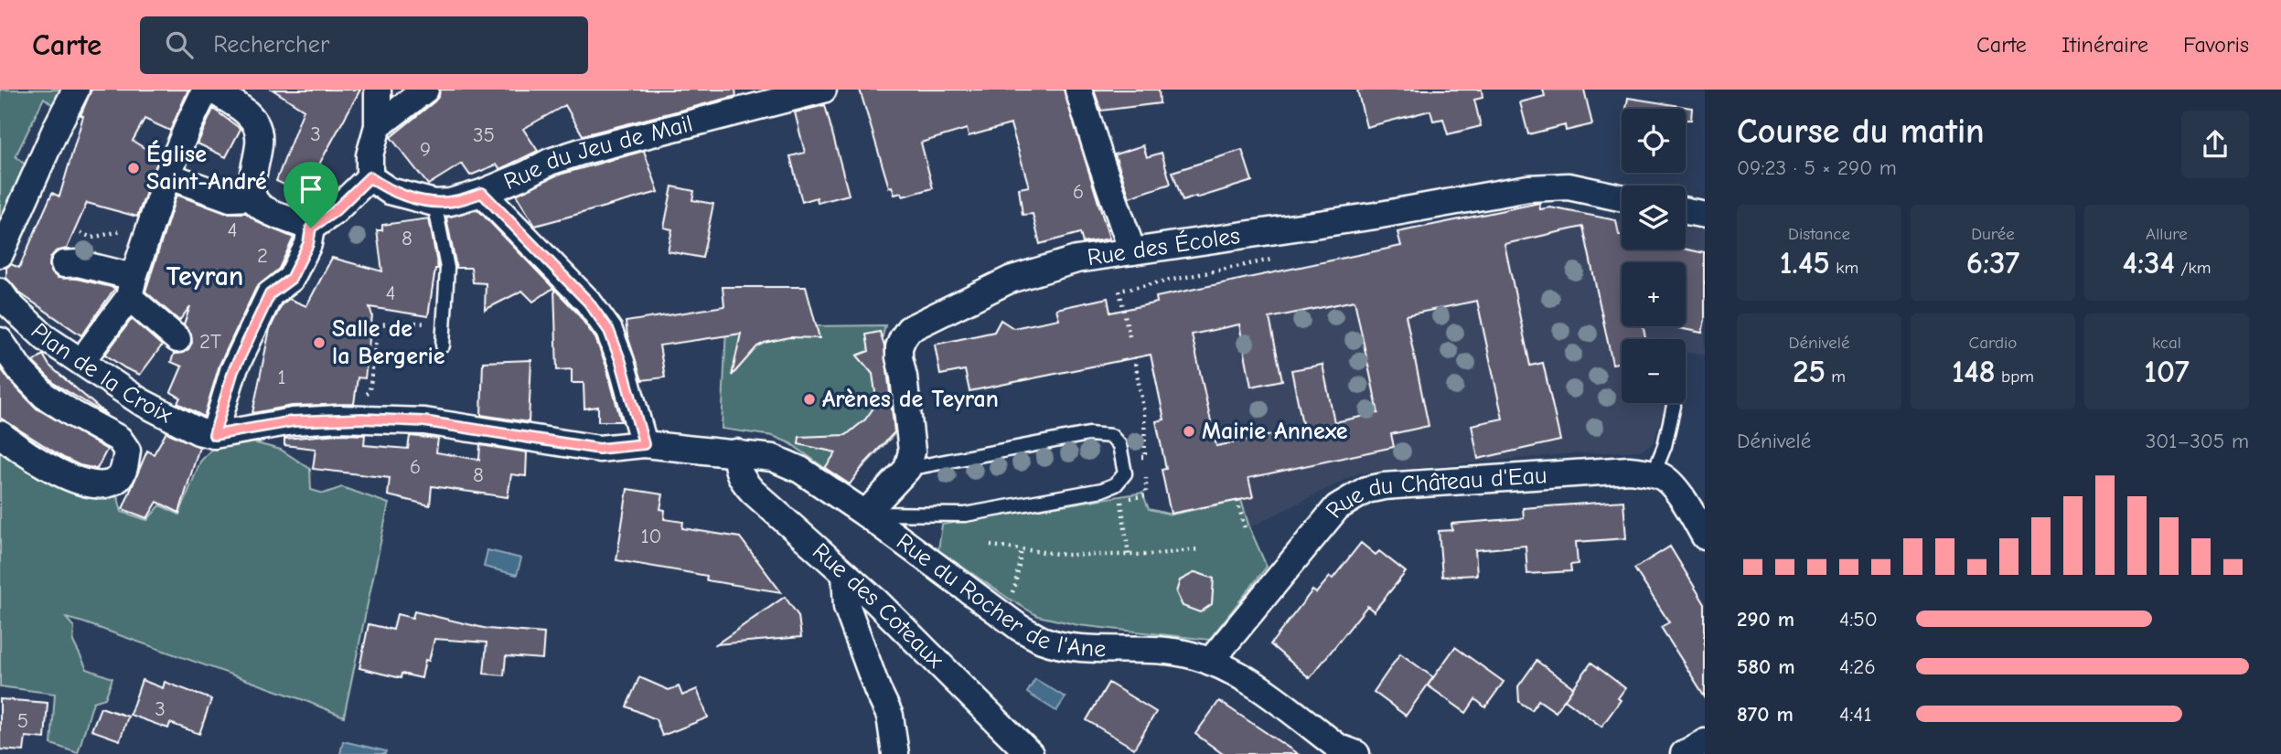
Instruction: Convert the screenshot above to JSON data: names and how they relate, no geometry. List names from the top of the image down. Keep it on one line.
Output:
{"streets":{"street":["Rue du Jeu de Mail","Rue des Écoles","Plan de la Croix","Rue du Château d'Eau","Rue du Rocher de l'Ane","Rue des Coteaux"]},"crossings":[["Plan de la Croix","Rue du Rocher de l'Ane"],["Rue du Château d'Eau","Rue du Rocher de l'Ane"],["Rue du Rocher de l'Ane","Rue des Coteaux"]],"districts":["Teyran"],"places":["Église Saint-André","Salle de la Bergerie","Arènes de Teyran","Mairie Annexe"],"house_numbers":["3","35","9","6","4","8","2","4","2T","1","6","8","10","3","5"],"page":{"header":"Carte","search":"Rechercher","nav":["Carte","Itinéraire","Favoris"],"heading":["Course du matin","09:23 · 5 × 290 m"],"map_buttons":["+","−"],"stats":[["Distance","1.45 km"],["Durée","6:37"],["Allure","4:34 /km"],["Dénivelé","25 m"],["Cardio","148 bpm"],["kcal","107"]],"chart":["Dénivelé","301–305 m"],"list":[{"name":"290 m","note":"4:50"},{"name":"580 m","note":"4:26"},{"name":"870 m","note":"4:41"}]}}
